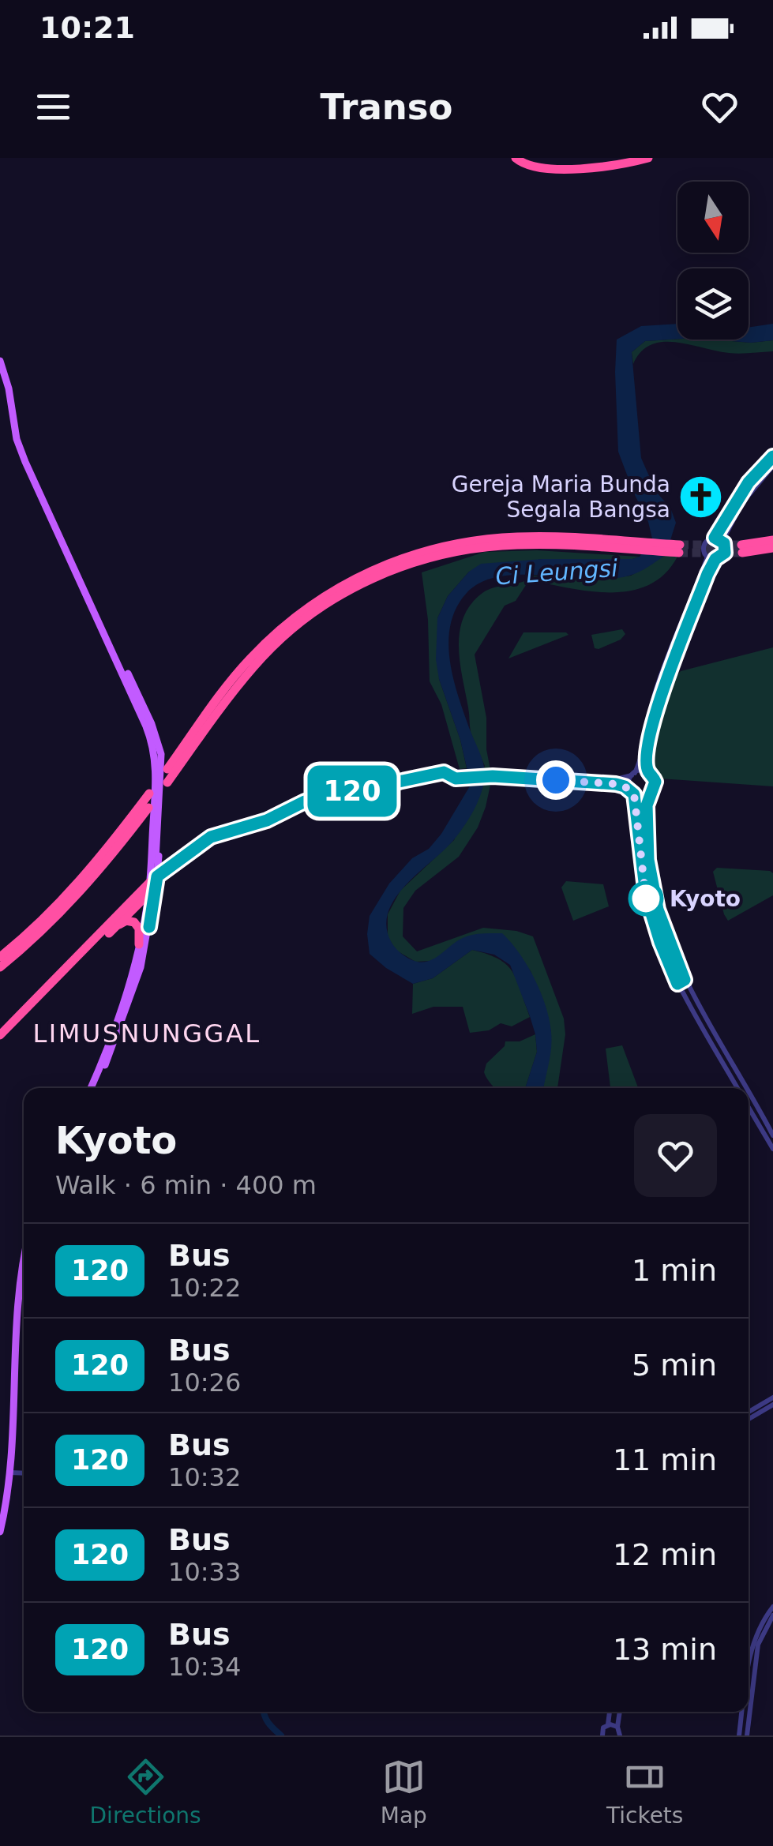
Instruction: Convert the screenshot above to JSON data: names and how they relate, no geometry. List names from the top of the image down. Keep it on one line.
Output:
{"districts":["LIMUSNUNGGAL"],"water":["Ci Leungsi"],"places":{"church":["Gereja Maria Bunda Segala Bangsa"],"other":["Kyoto"]},"lines":["bus line 120"],"north":"bottom","page":{"status":"10:21","header":"Transo","on_map":"120","heading":["Kyoto","Walk · 6 min · 400 m"],"list":[{"mark":"120","name":"Bus","note":"10:22","value":"1 min"},{"mark":"120","name":"Bus","note":"10:26","value":"5 min"},{"mark":"120","name":"Bus","note":"10:32","value":"11 min"},{"mark":"120","name":"Bus","note":"10:33","value":"12 min"},{"mark":"120","name":"Bus","note":"10:34","value":"13 min"}],"tabs":["Directions","Map","Tickets"]}}
